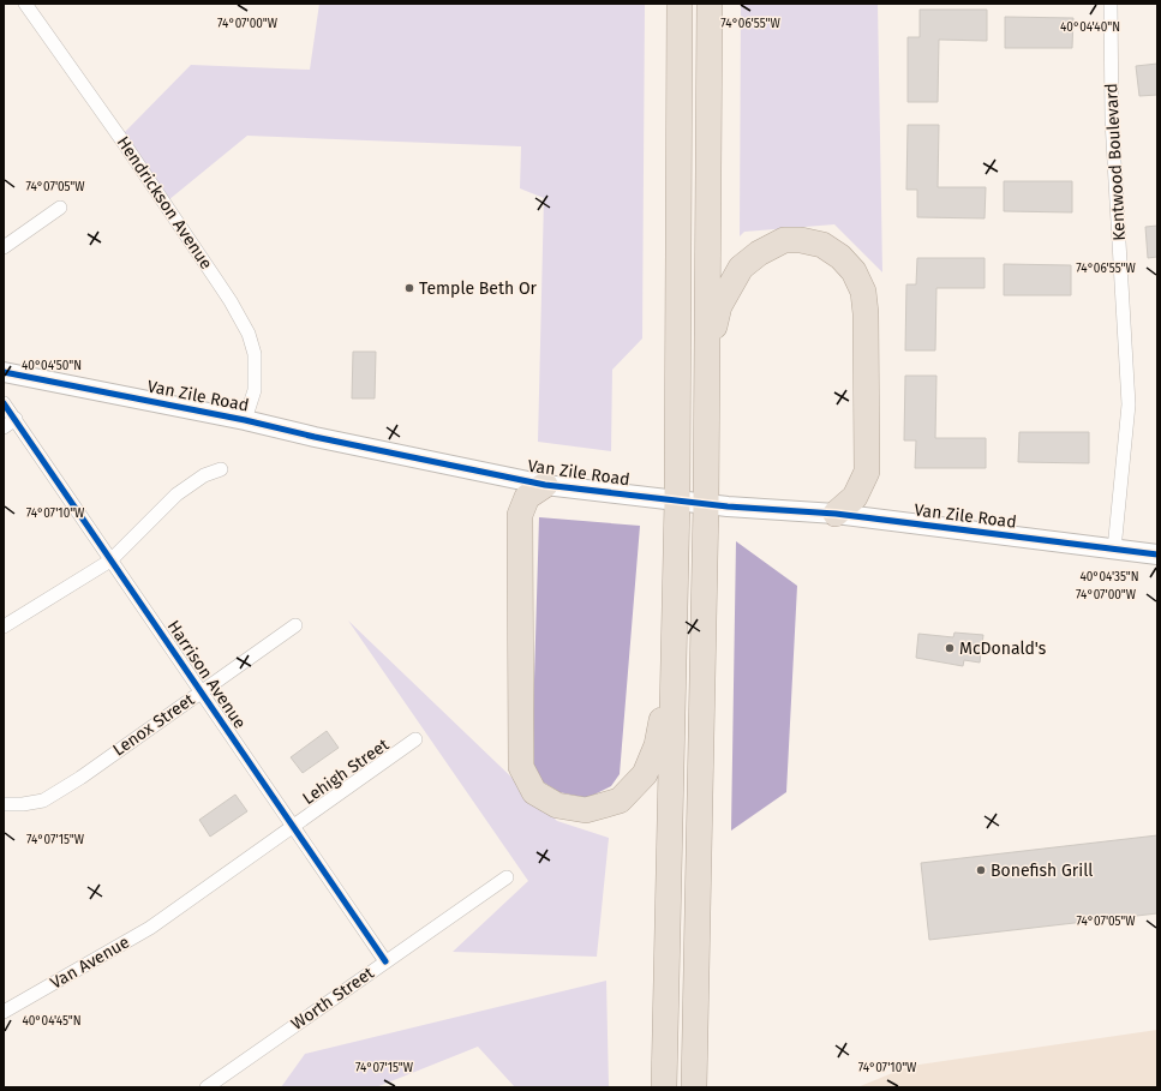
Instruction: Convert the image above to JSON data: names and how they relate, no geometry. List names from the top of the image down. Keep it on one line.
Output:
{"streets":{"street":["Kentwood Boulevard","Hendrickson Avenue","Van Zile Road","Harrison Avenue","Lenox Street","Lehigh Street","Van Avenue","Worth Street"]},"crossings":[["Kentwood Boulevard","Van Zile Road"],["Hendrickson Avenue","Van Zile Road"],["Harrison Avenue","Lenox Street"],["Harrison Avenue","Lehigh Street"],["Harrison Avenue","Worth Street"],["Lehigh Street","Van Avenue"]],"places":["Temple Beth Or","McDonald's","Bonefish Grill"],"coordinates":["74°07'00\"W","74°06'55\"W","40°04'40\"N","74°07'05\"W","40°04'50\"N","74°07'10\"W","40°04'35\"N","74°07'15\"W","40°04'45\"N"]}
